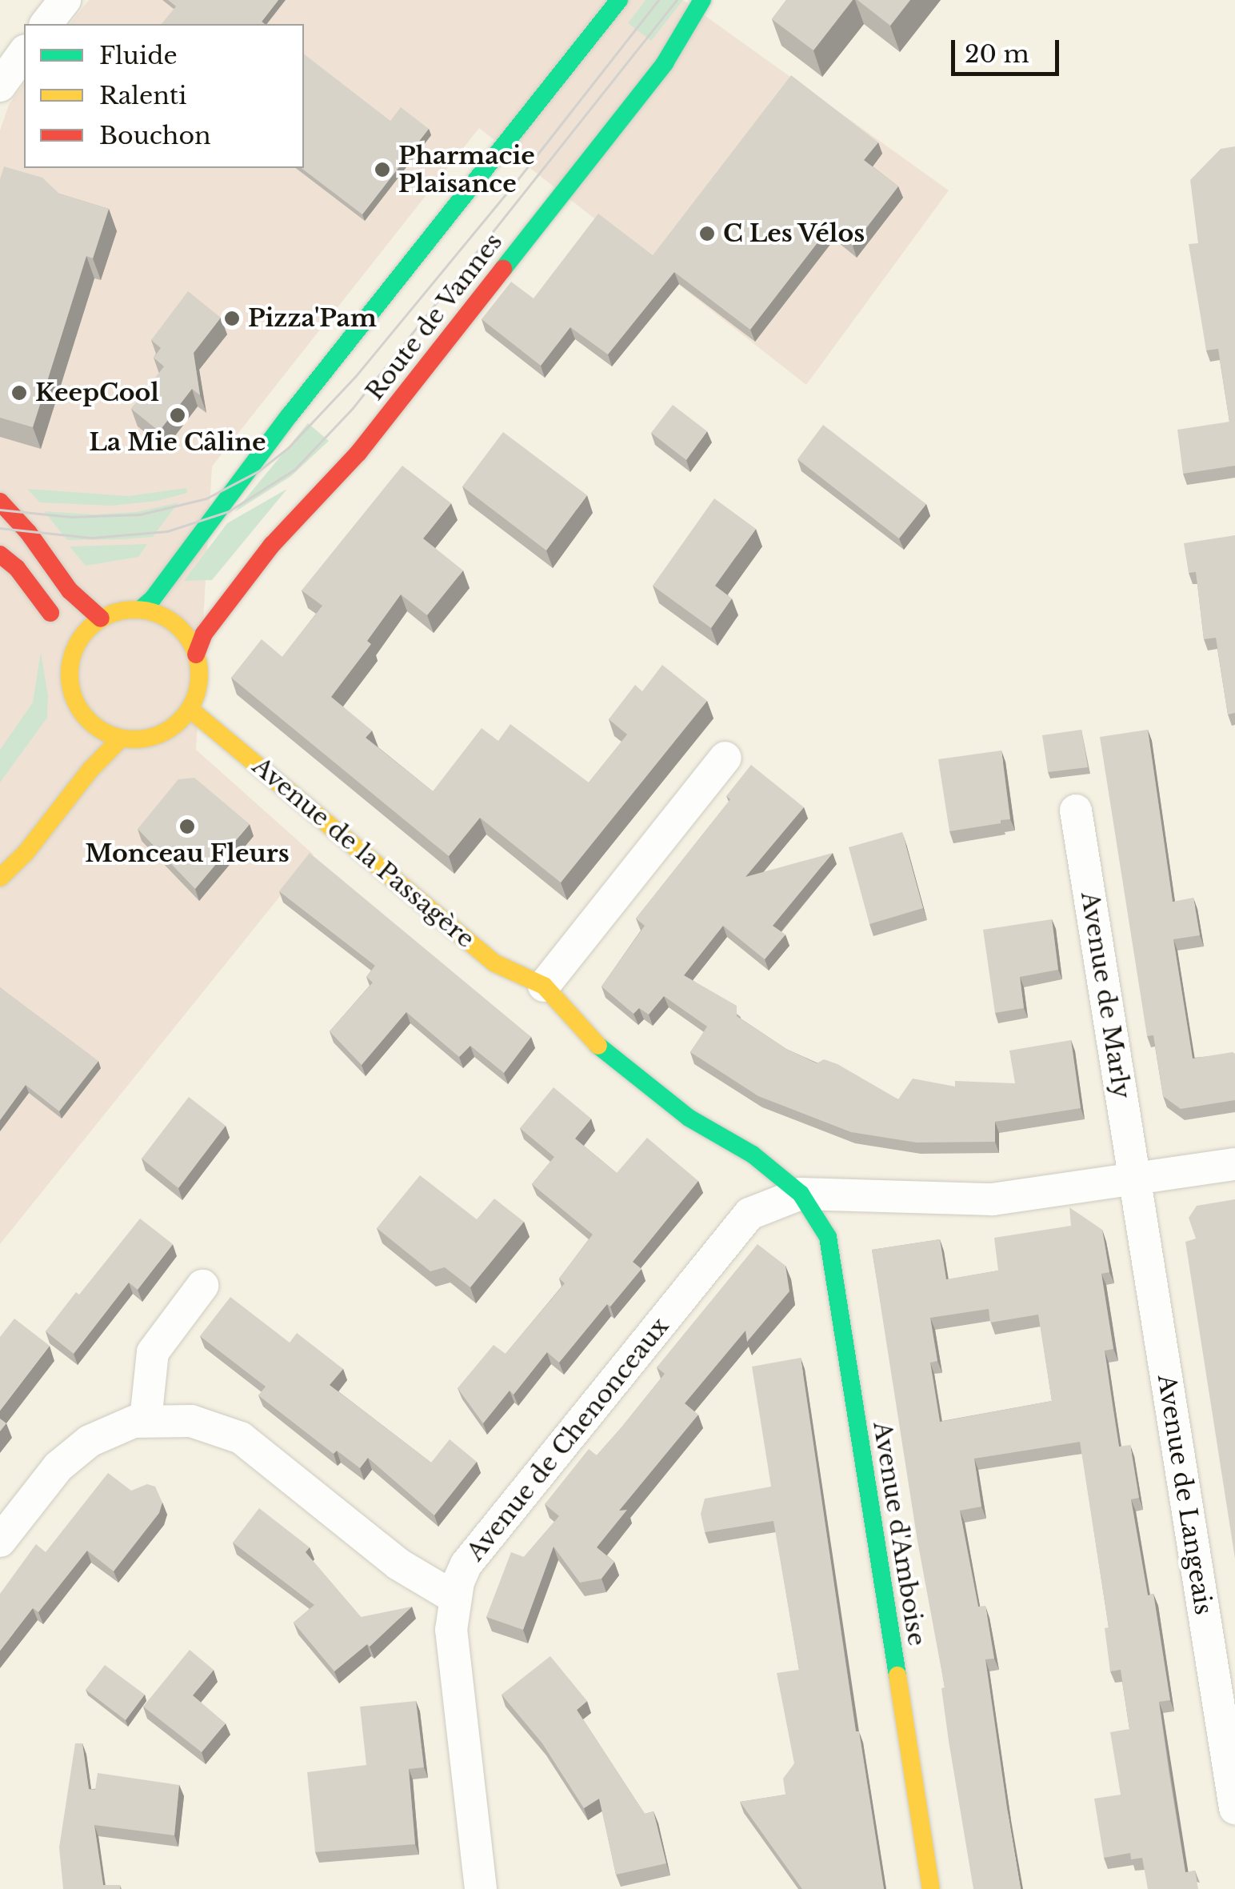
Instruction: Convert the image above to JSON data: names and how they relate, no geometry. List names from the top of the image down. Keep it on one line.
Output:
{"streets":{"main road":["Route de Vannes","Avenue de la Passagère","Avenue d'Amboise"],"street":["Avenue de Marly","Avenue de Chenonceaux","Avenue de Langeais"]},"crossings":[["Route de Vannes","Avenue de la Passagère"],["Avenue de la Passagère","Avenue de Chenonceaux"],["Avenue de la Passagère","Avenue d'Amboise"],["Avenue de Marly","Avenue de Langeais"],["Avenue de Chenonceaux","Avenue d'Amboise"]],"places":["Pharmacie Plaisance","C Les Vélos","Pizza'Pam","KeepCool","La Mie Câline","Monceau Fleurs"],"legend":["Fluide","Ralenti","Bouchon"],"scale_bar":"20 m"}
